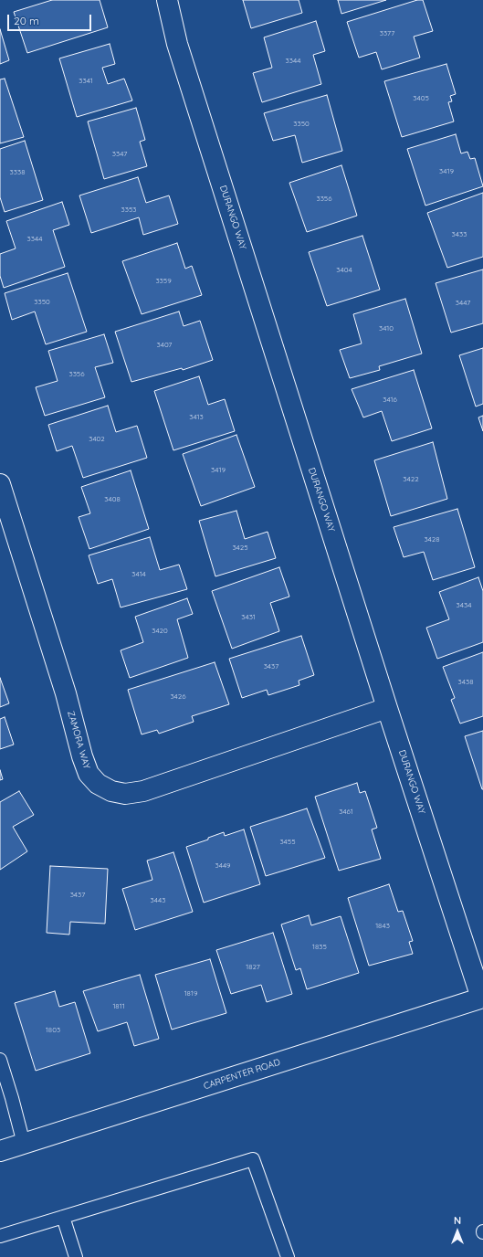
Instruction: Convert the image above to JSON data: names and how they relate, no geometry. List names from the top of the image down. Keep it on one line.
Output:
{"streets":{"street":["DURANGO WAY","ZAMORA WAY","CARPENTER ROAD"]},"crossings":[["DURANGO WAY","ZAMORA WAY"],["DURANGO WAY","CARPENTER ROAD"]],"house_numbers":["3377","3344","3341","3405","3350","3347","3419","3338","3356","3353","3433","3344","3404","3359","3350","3447","3410","3407","3356","3416","3413","3402","3419","3422","3408","3428","3425","3414","3434","3431","3420","3437","3438","3426","3461","3455","3449","3437","3443","1843","1835","1827","1819","1811","1803"],"scale_bar":"20 m","north":"top"}
